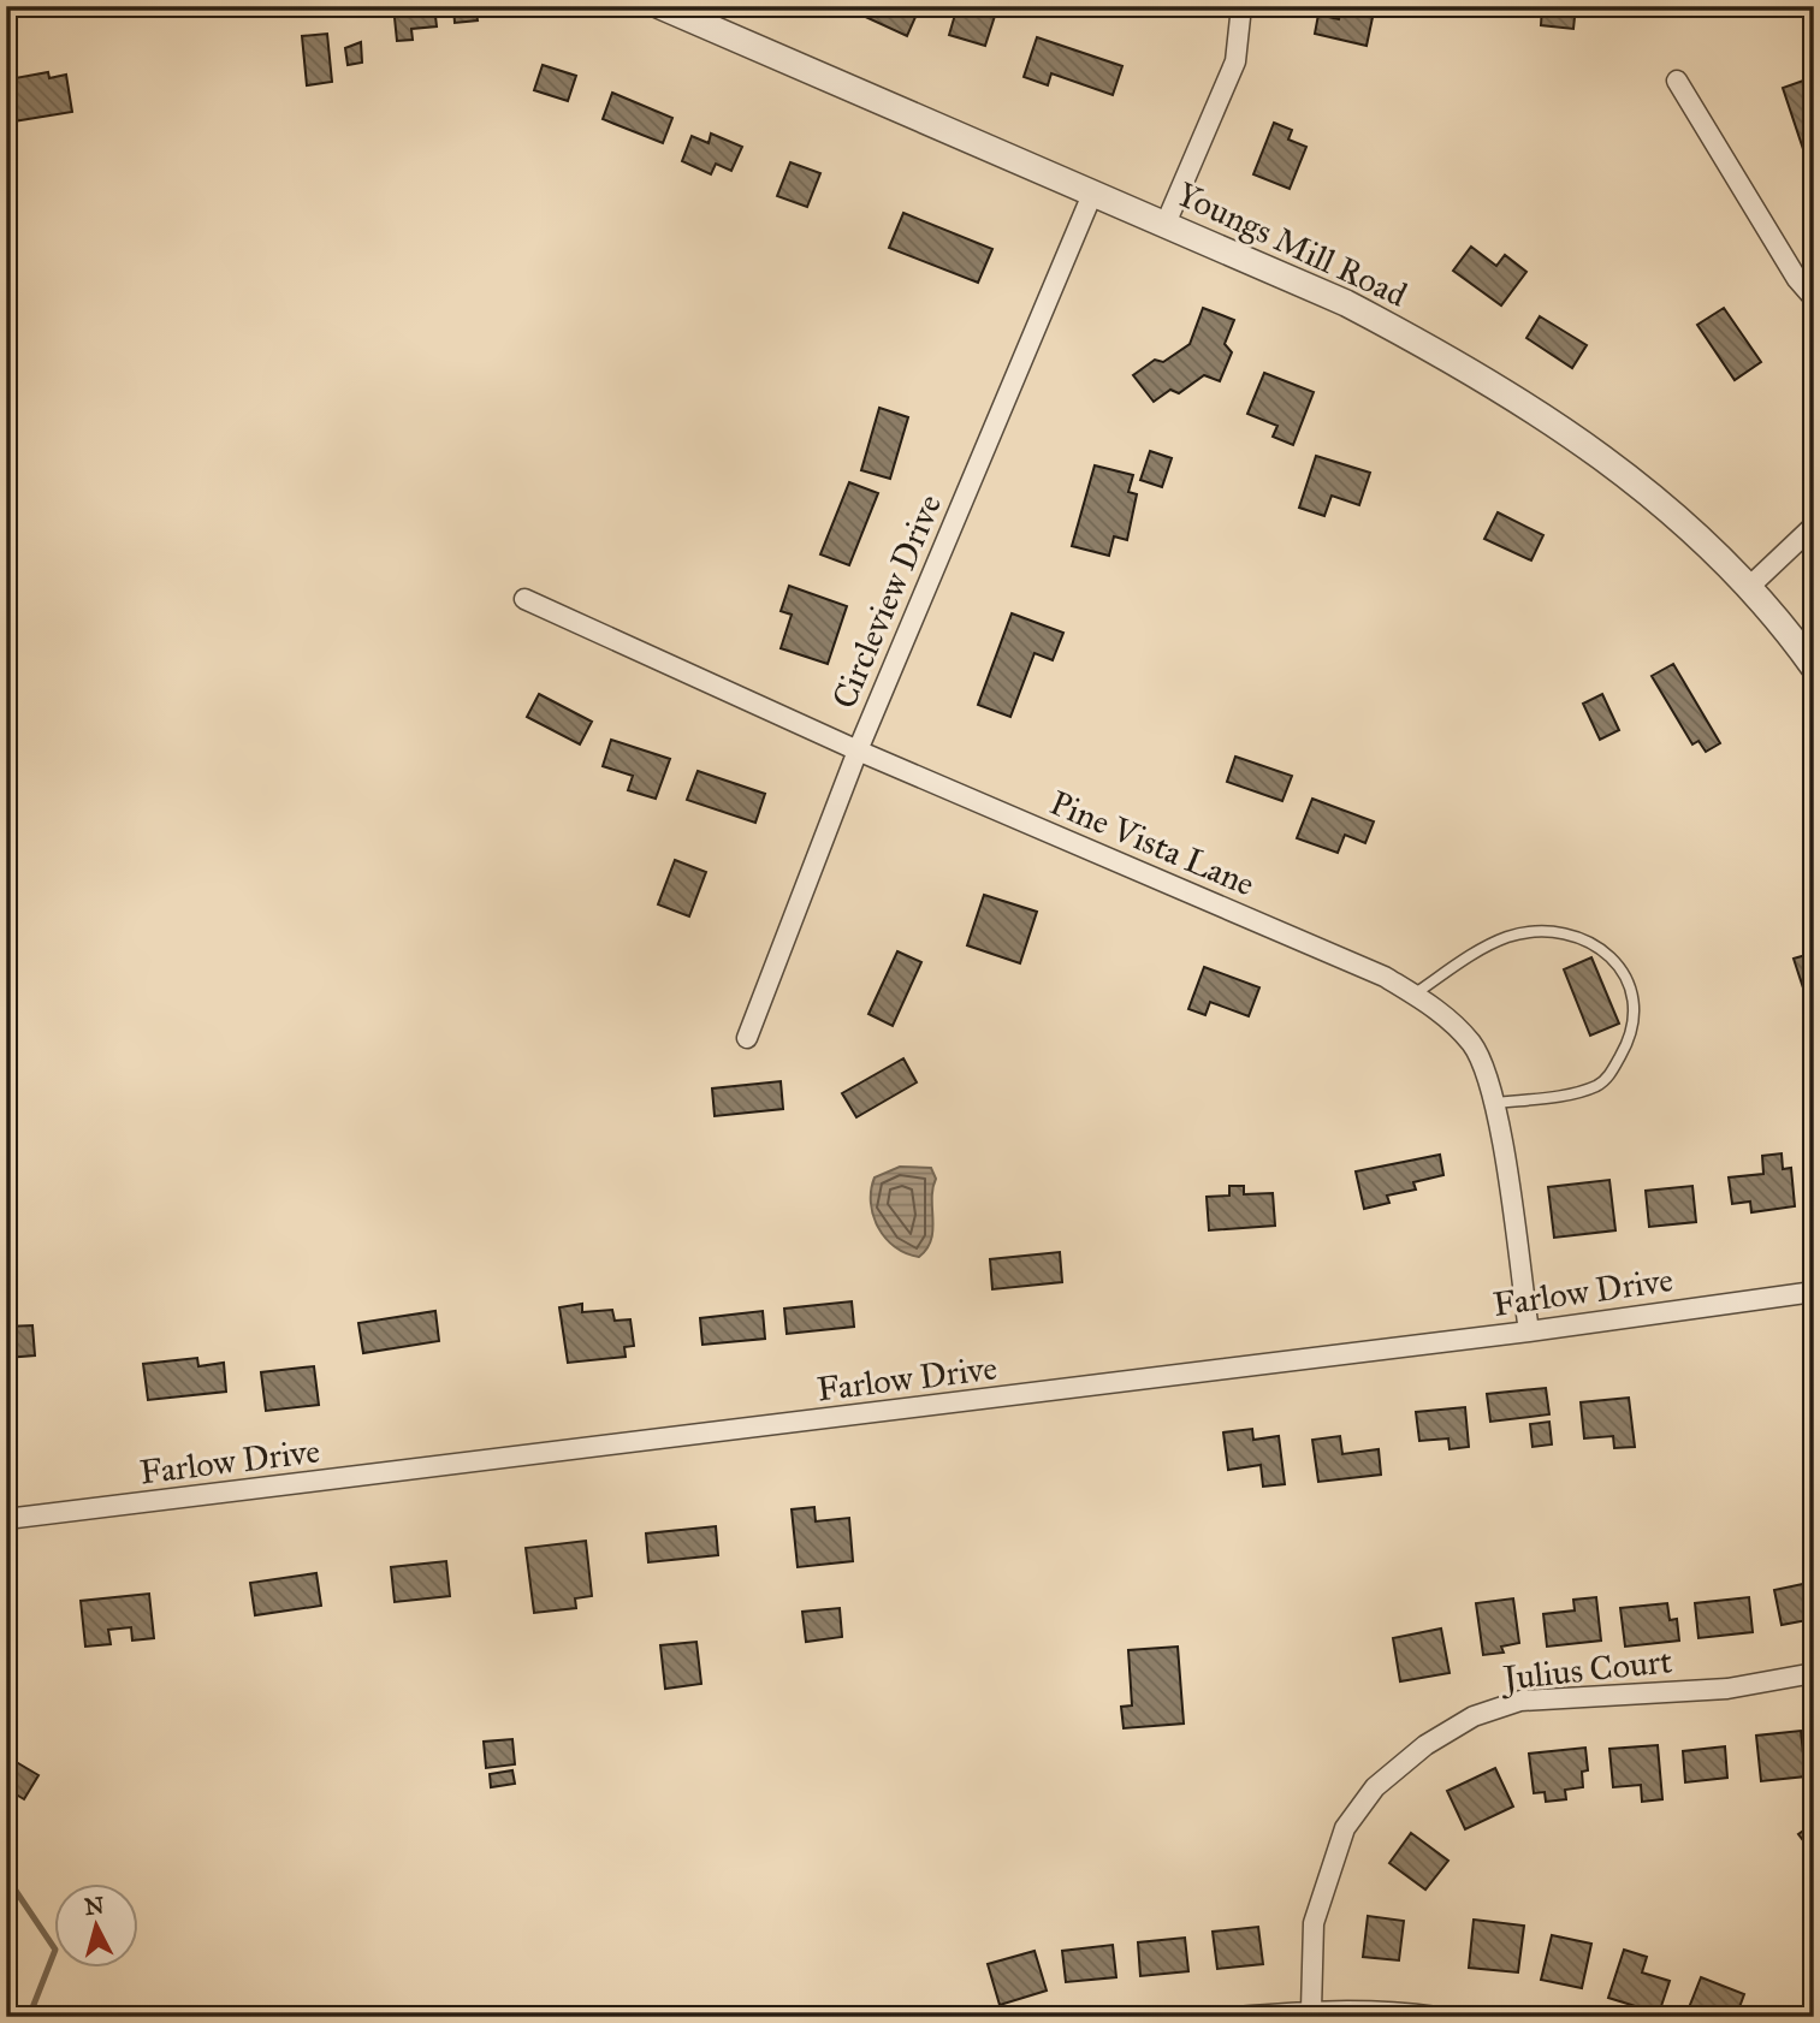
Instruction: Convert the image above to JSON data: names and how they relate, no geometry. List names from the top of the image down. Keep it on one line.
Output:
{"streets":{"street":["Youngs Mill Road","Circleview Drive","Pine Vista Lane","Farlow Drive","Julius Court"]},"crossings":[["Youngs Mill Road","Circleview Drive"],["Circleview Drive","Pine Vista Lane"],["Pine Vista Lane","Farlow Drive"]],"north":"top"}
